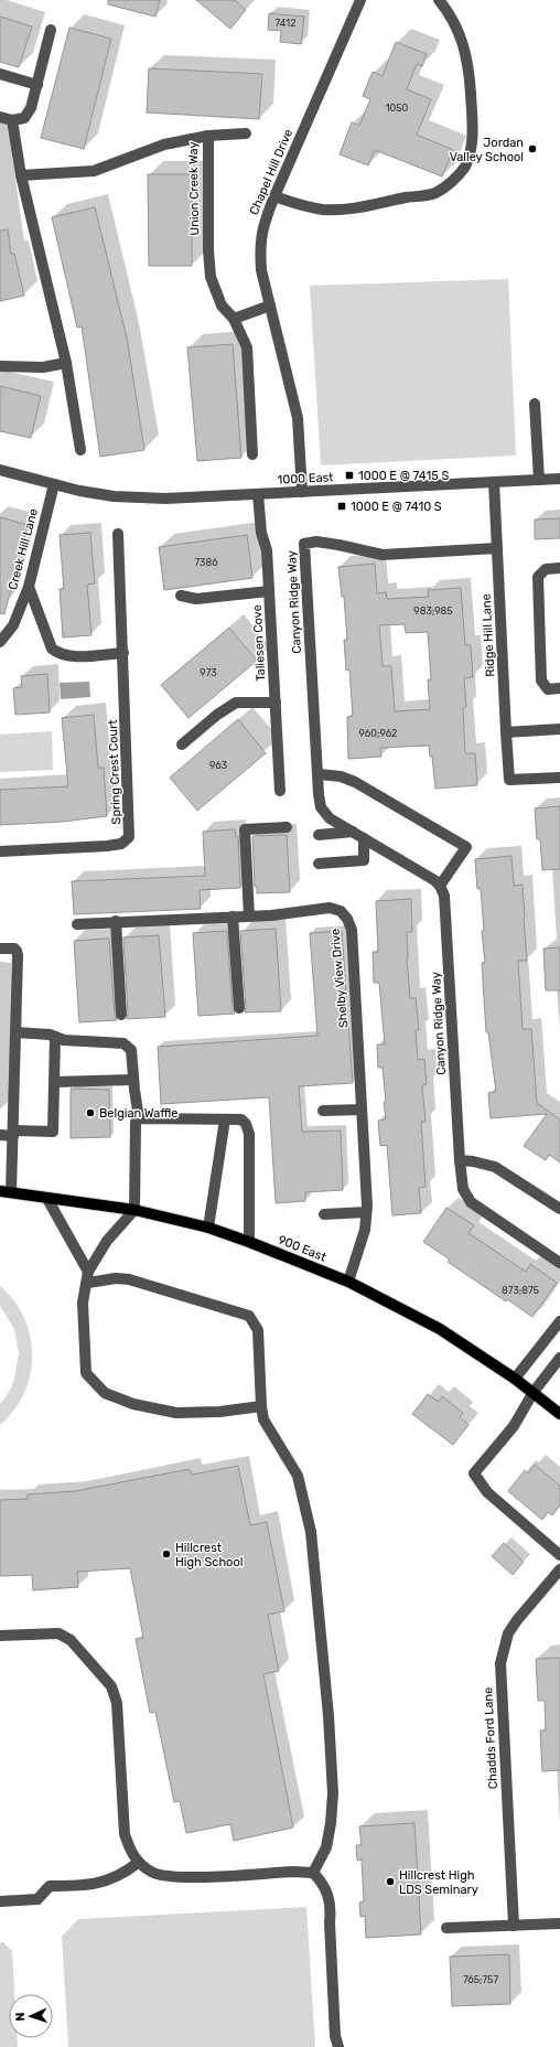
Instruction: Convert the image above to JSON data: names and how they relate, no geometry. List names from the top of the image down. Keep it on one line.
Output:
{"streets":{"main road":["900 East"],"street":["Chapel Hill Drive","Union Creek Way","1000 East","Creek Hill Lane","Canyon Ridge Way","Ridge Hill Lane","Taliesen Cove","Spring Crest Court","Shelby View Drive","Chadds Ford Lane"]},"crossings":[["Chapel Hill Drive","1000 East"],["1000 East","Creek Hill Lane"],["1000 East","Ridge Hill Lane"],["1000 East","Taliesen Cove"],["Canyon Ridge Way","Ridge Hill Lane"],["Shelby View Drive","900 East"]],"places":{"other":["Jordan Valley School","Belgian Waffle","Hillcrest High School","Hillcrest High LDS Seminary"],"transit":["1000 E @ 7415 S","1000 E @ 7410 S"]},"house_numbers":["7412","1050","7386","983;985","973","960;962","963","873;875","765;757"],"north":"left"}
